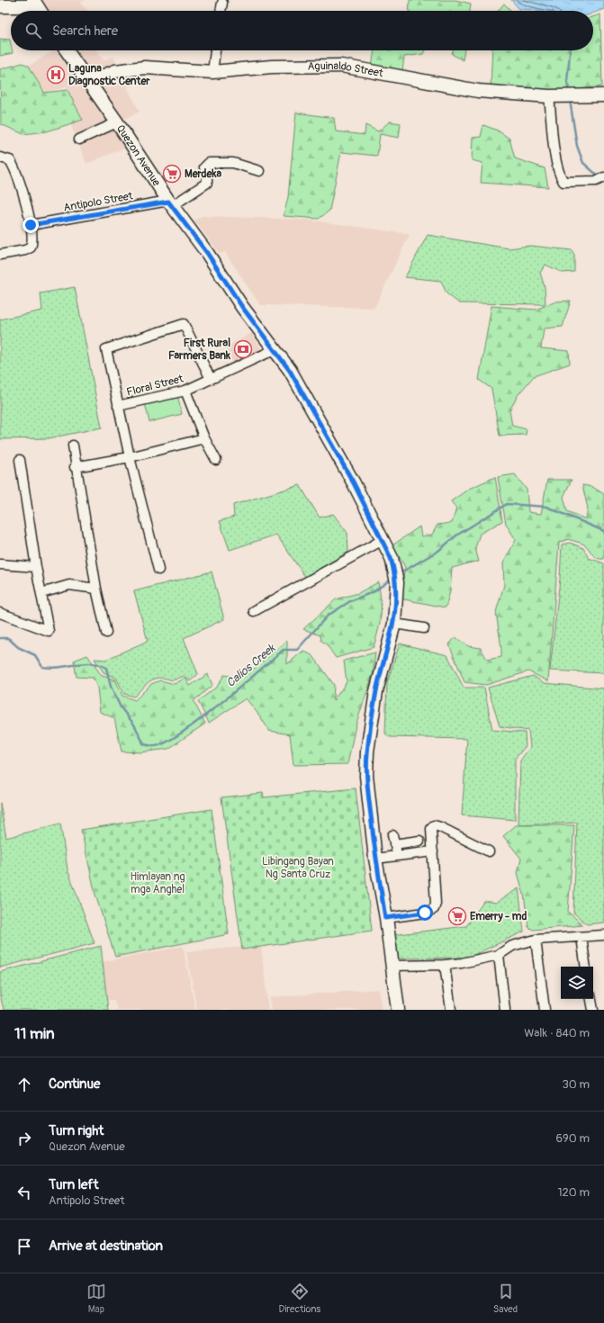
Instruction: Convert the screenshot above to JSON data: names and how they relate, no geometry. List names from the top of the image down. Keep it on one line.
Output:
{"streets":{"main road":["Aguinaldo Street","Quezon Avenue"],"street":["Antipolo Street","Floral Street"]},"crossings":[["Aguinaldo Street","Quezon Avenue"],["Quezon Avenue","Antipolo Street"],["Quezon Avenue","Floral Street"]],"water":["Calios Creek"],"parks":["Libingang Bayan Ng Santa Cruz","Himlayan ng mga Anghel"],"places":{"hospital":["Laguna Diagnostic Center"],"supermarket":["Merdeka","Emerry - md"],"bank":["First Rural Farmers Bank"]},"page":{"search":"Search here","heading":["11 min","Walk · 840 m"],"list":[["Continue","30 m"],["Turn right","Quezon Avenue","690 m"],["Turn left","Antipolo Street","120 m"],"Arrive at destination"],"nav":["Map","Directions","Saved"]}}
